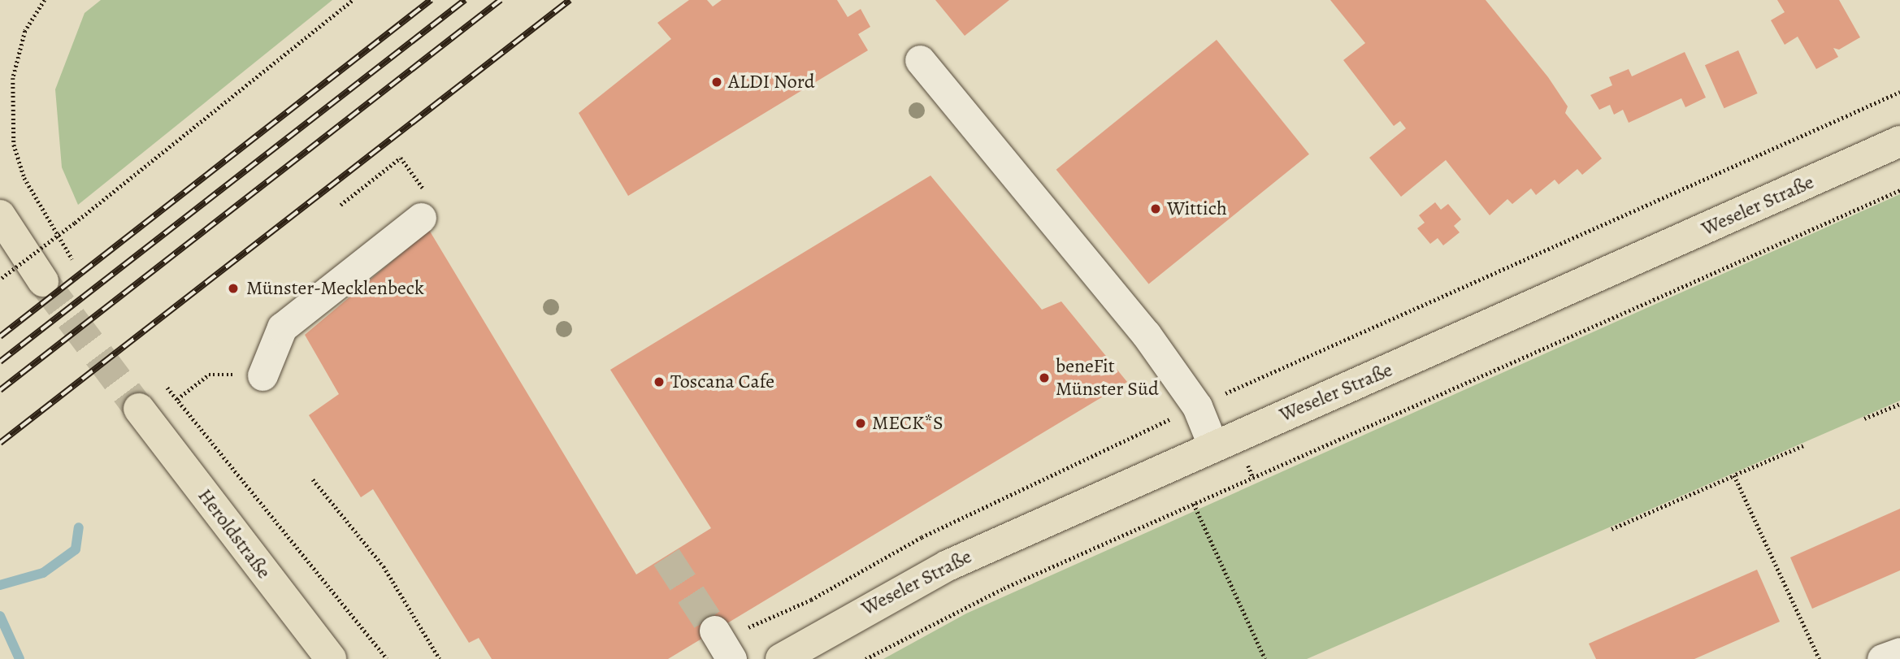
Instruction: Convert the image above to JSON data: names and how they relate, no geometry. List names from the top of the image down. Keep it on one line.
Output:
{"streets":{"main road":["Weseler Straße","Heroldstraße"]},"places":["ALDI Nord","Wittich","Münster-Mecklenbeck","beneFit Münster Süd","Toscana Cafe","MECK*S"]}
